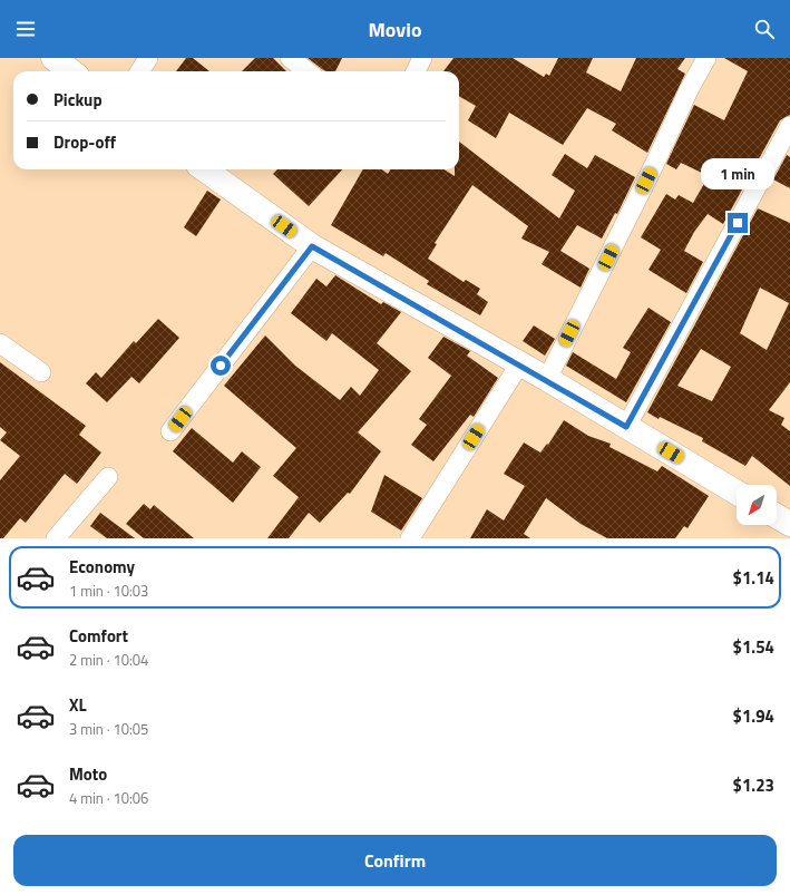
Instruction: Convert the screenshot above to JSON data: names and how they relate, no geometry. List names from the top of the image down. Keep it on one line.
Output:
{"north":"bottom left","page":{"header":"Movio","banner":["Pickup","Drop-off"],"bubble":"1 min","list":[{"name":"Economy","note":"1 min · 10:03","value":"$1.14"},{"name":"Comfort","note":"2 min · 10:04","value":"$1.54"},{"name":"XL","note":"3 min · 10:05","value":"$1.94"},{"name":"Moto","note":"4 min · 10:06","value":"$1.23"}],"buttons":"Confirm"}}
